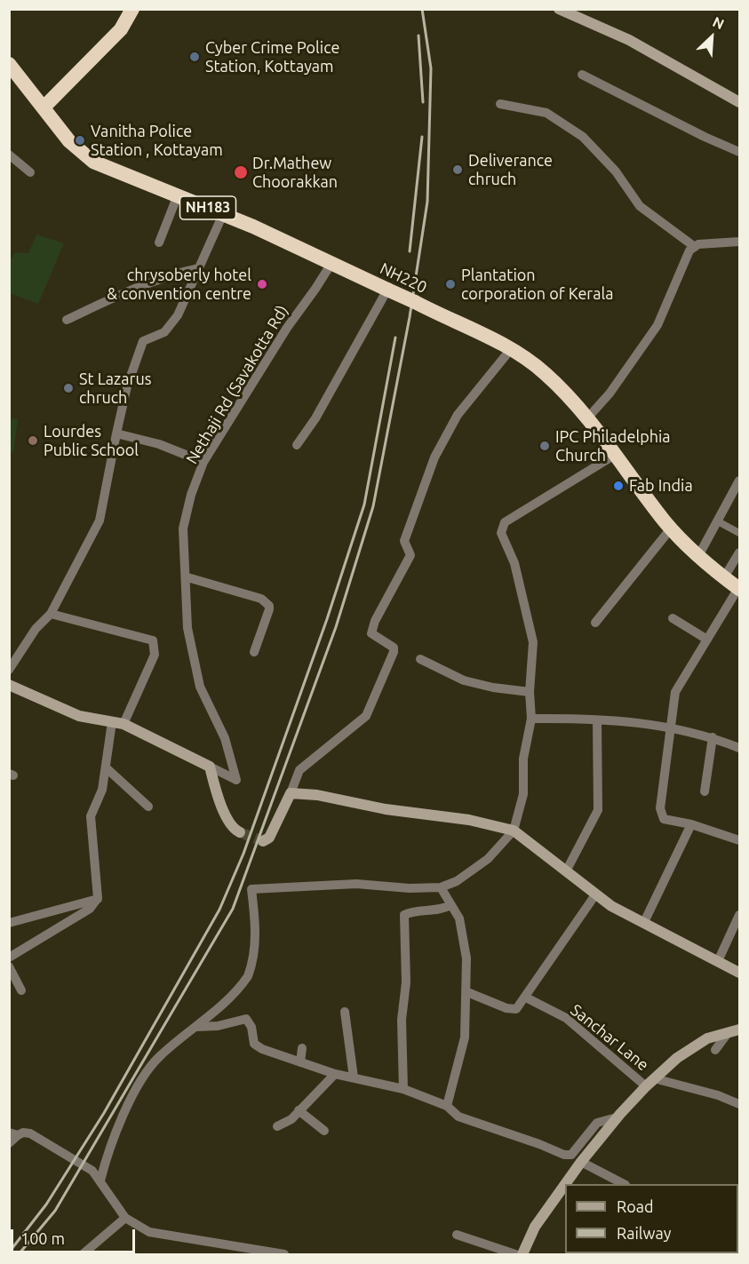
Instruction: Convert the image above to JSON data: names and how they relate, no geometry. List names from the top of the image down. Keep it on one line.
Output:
{"streets":{"highway":["NH183","NH220"],"street":["Nethaji Rd (Savakotta Rd)","Sanchar Lane"]},"crossings":[["NH220","Nethaji Rd (Savakotta Rd)"]],"places":["Cyber Crime Police Station, Kottayam","Vanitha Police Station , Kottayam","Deliverance chruch","Dr.Mathew Choorakkan","chrysoberly hotel & convention centre","Plantation corporation of Kerala","St Lazarus chruch","Lourdes Public School","IPC Philadelphia Church","Fab India"],"legend":["Road","Railway"],"scale_bar":"100 m","north":"top right"}
